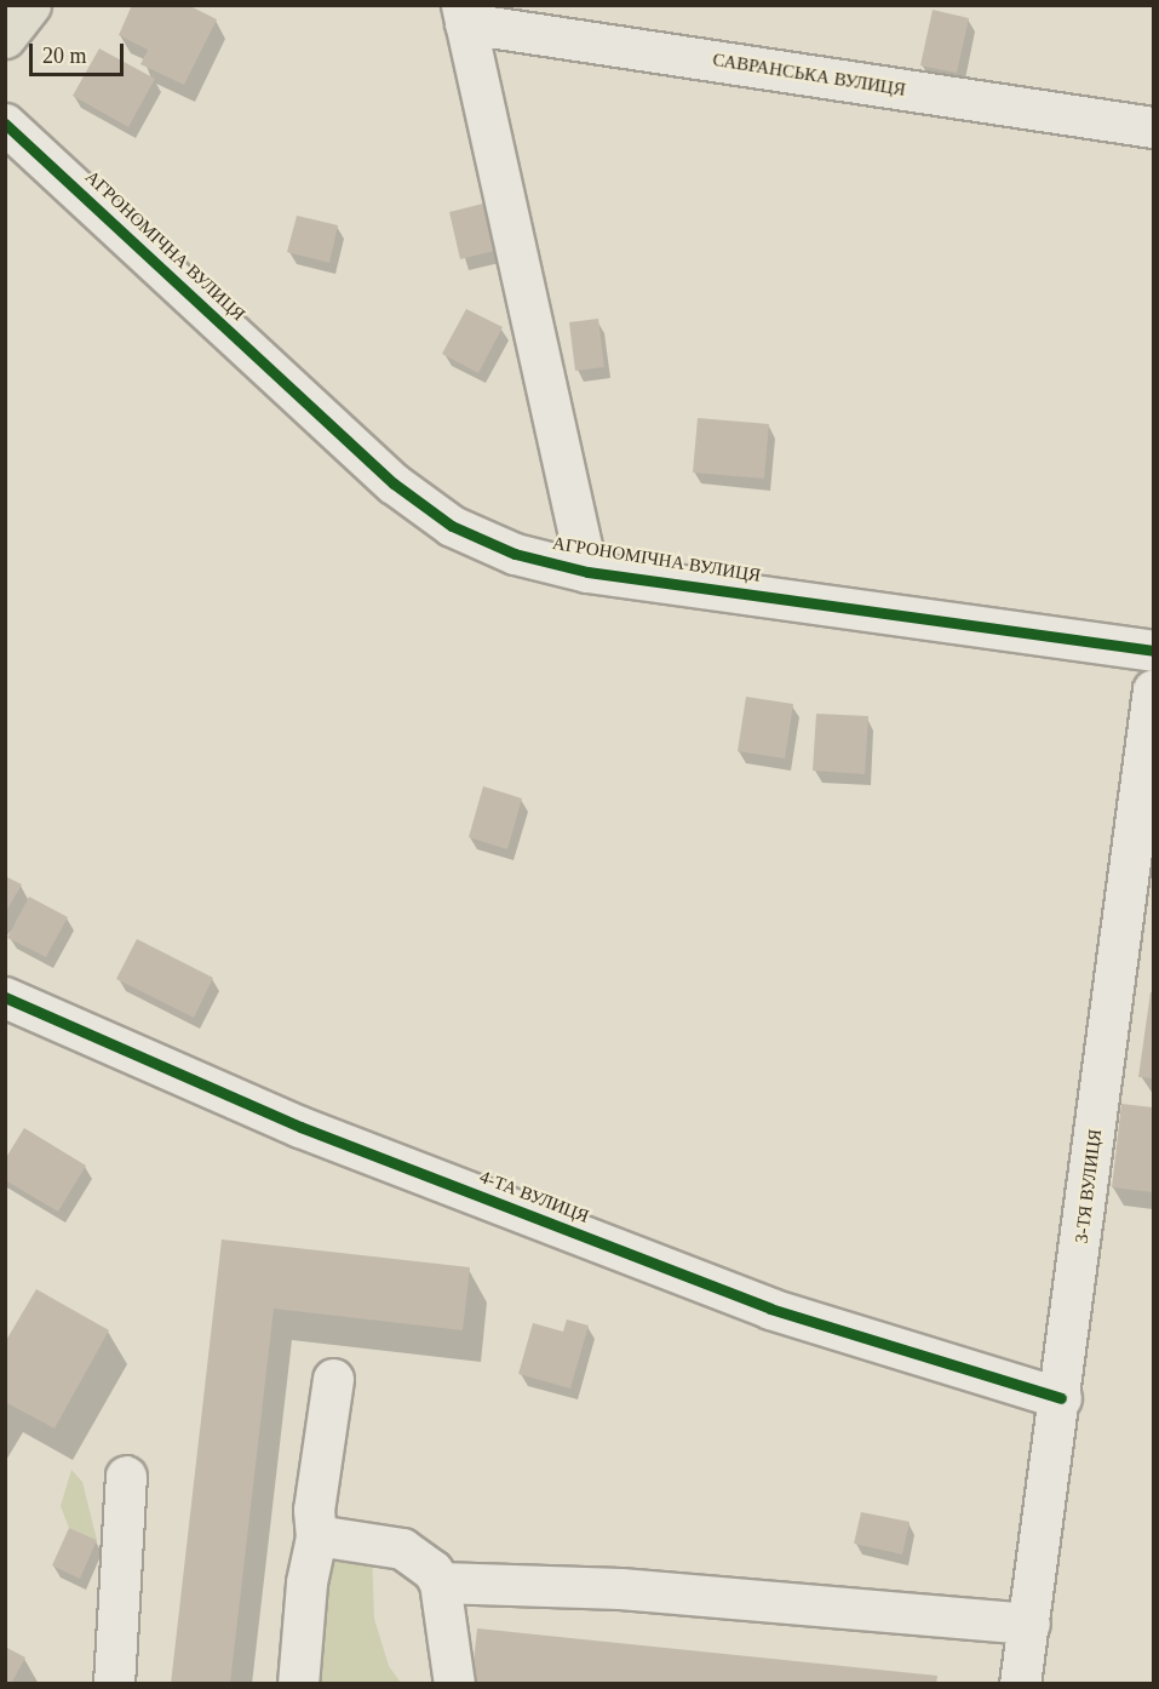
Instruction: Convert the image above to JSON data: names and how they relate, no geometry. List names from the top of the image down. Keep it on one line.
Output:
{"streets":{"street":["САВРАНСЬКА ВУЛИЦЯ","АГРОНОМІЧНА ВУЛИЦЯ","3-ТЯ ВУЛИЦЯ","4-ТА ВУЛИЦЯ"]},"crossings":[["САВРАНСЬКА ВУЛИЦЯ","АГРОНОМІЧНА ВУЛИЦЯ"],["3-ТЯ ВУЛИЦЯ","4-ТА ВУЛИЦЯ"]],"scale_bar":"20 m"}
